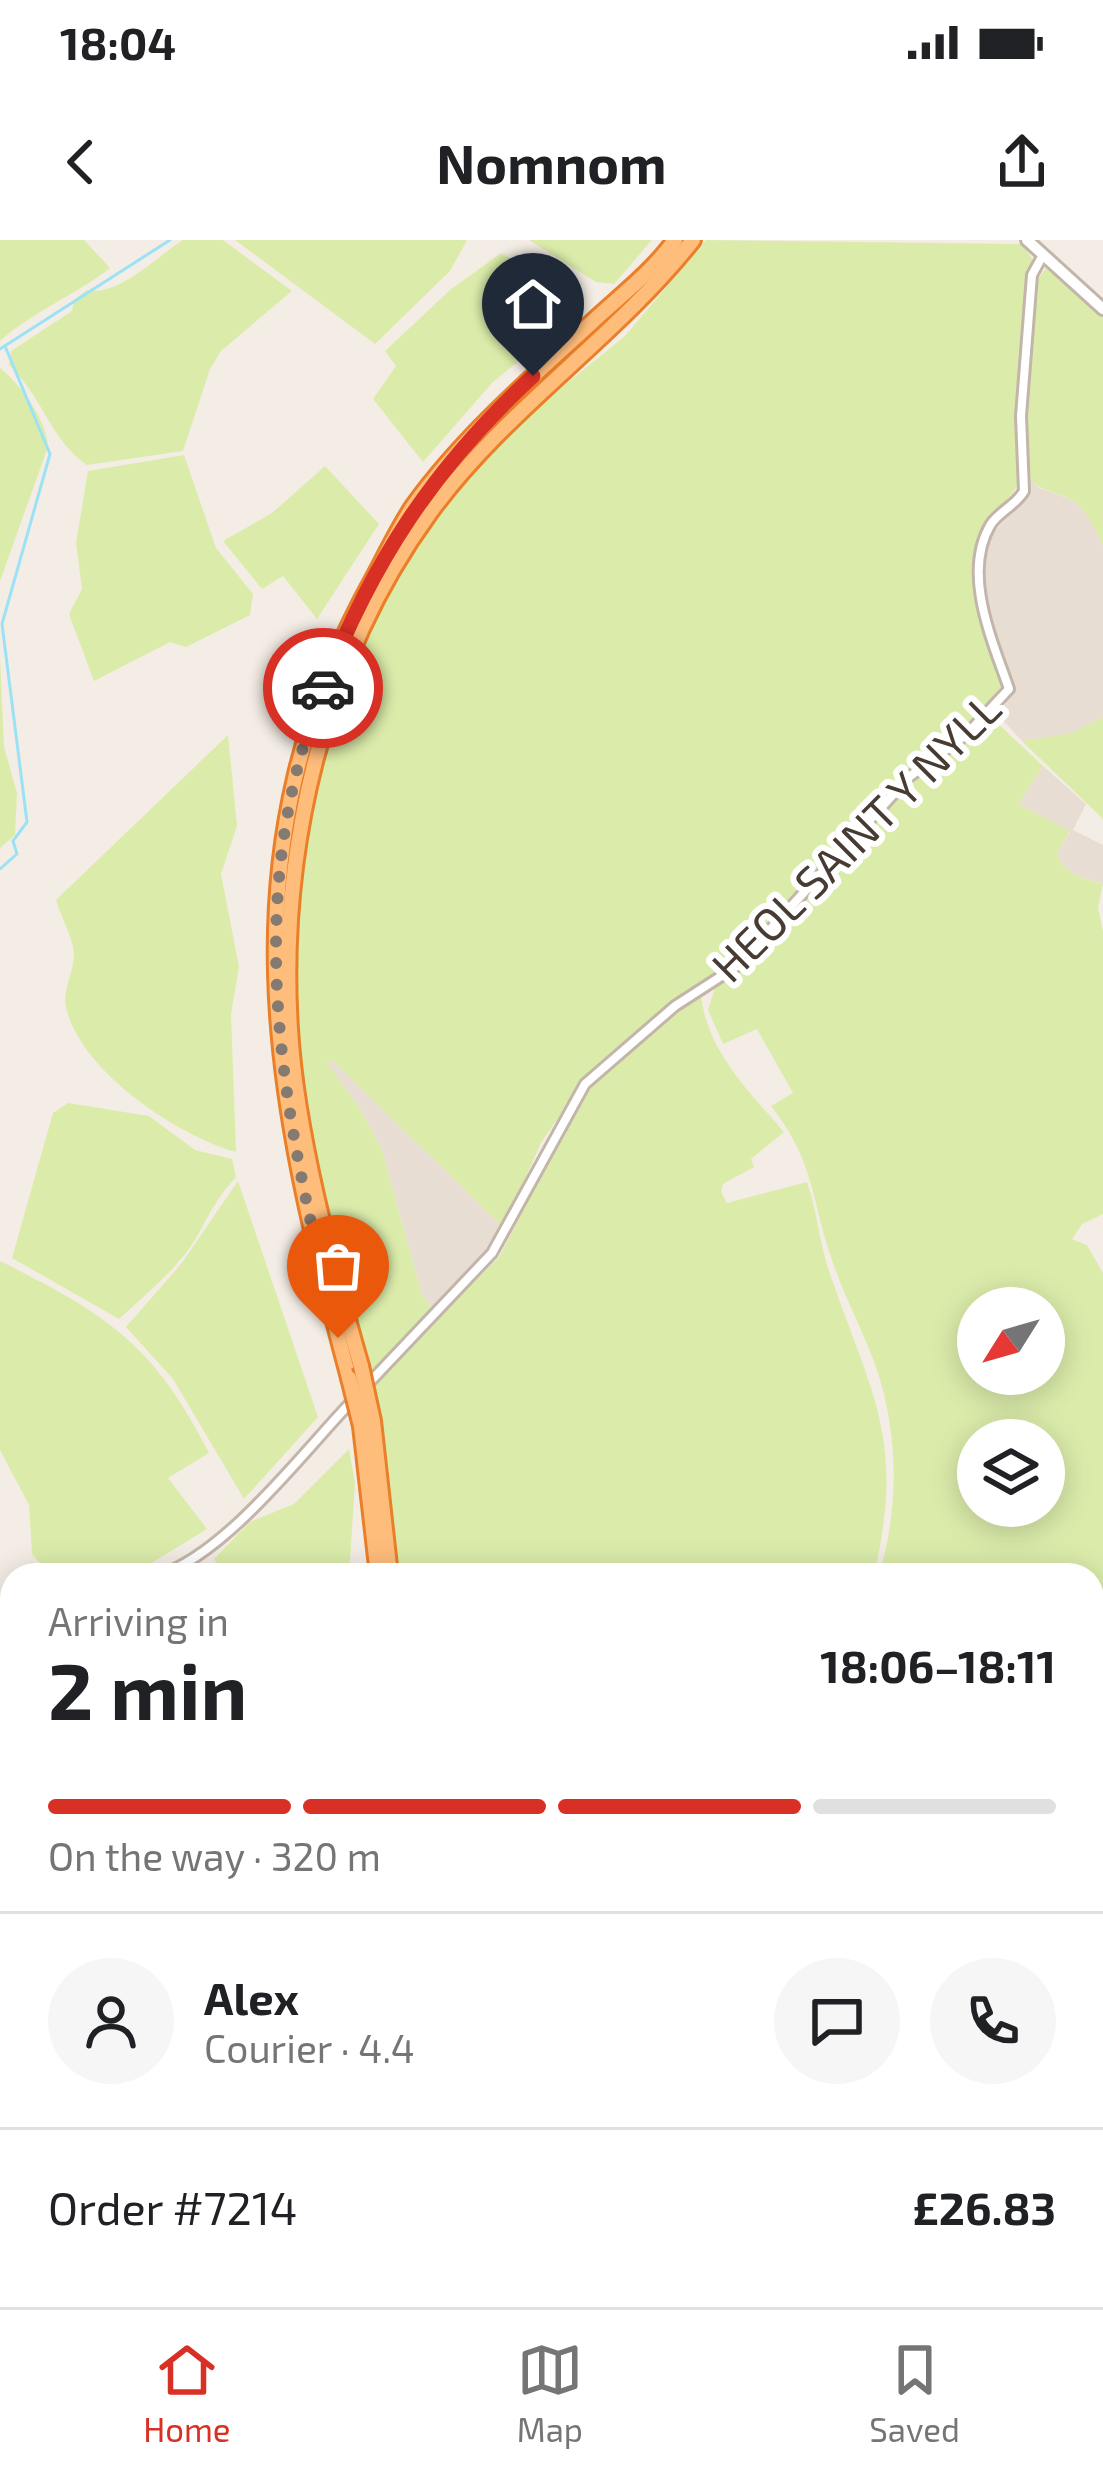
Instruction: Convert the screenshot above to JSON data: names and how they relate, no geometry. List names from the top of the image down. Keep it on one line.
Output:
{"streets":{"street":["HEOL SAINT Y NYLL"]},"north":"bottom left","page":{"status":"18:04","header":"Nomnom","heading":["2 min","Arriving in","18:06–18:11"],"panel":["Alex","Courier · 4.4","Order #7214","£26.83"],"bar":"On the way · 320 m","tabs":["Home","Map","Saved"]}}
